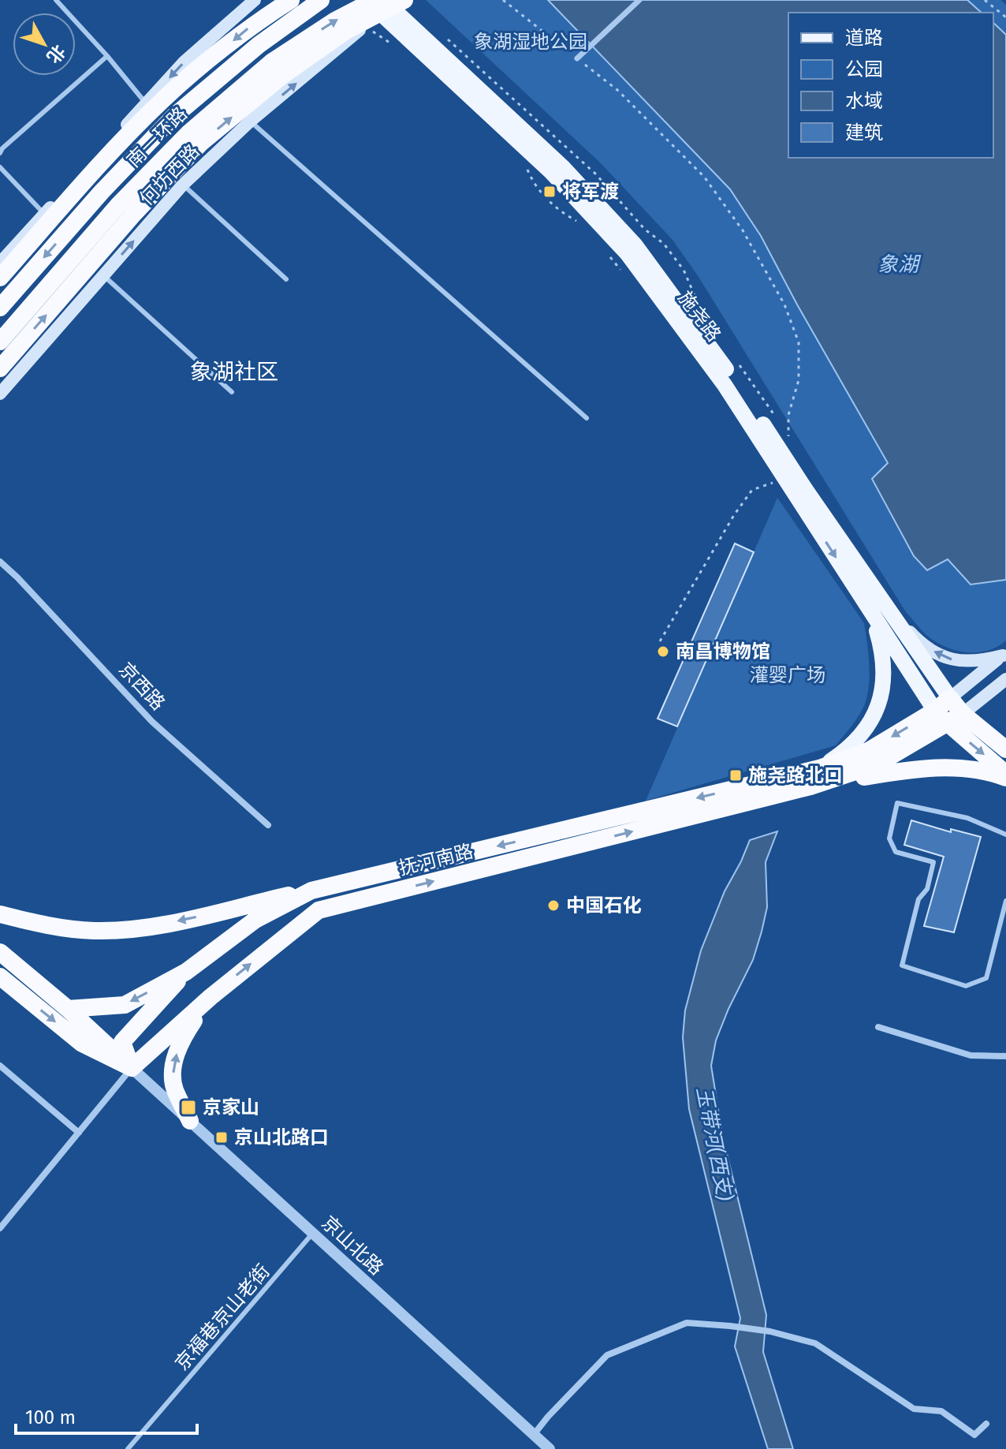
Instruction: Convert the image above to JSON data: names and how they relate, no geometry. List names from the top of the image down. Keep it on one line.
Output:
{"streets":{"highway":["南一环路","抚河南路"],"main road":["何坊西路","施尧路"],"street":["京西路","京山北路"],"lane":["京福巷京山老街"]},"crossings":[["南一环路","何坊西路"],["南一环路","施尧路"],["何坊西路","施尧路"],["施尧路","抚河南路"],["抚河南路","京山北路"],["京山北路","京福巷京山老街"]],"districts":["象湖社区"],"water":["象湖","玉带河(西支)"],"parks":["象湖湿地公园","灌婴广场"],"places":{"transit":["将军渡","施尧路北口","京家山","京山北路口"],"other":["南昌博物馆","中国石化"]},"legend":["道路","公园","水域","建筑"],"scale_bar":"100 m","north":"bottom right"}
